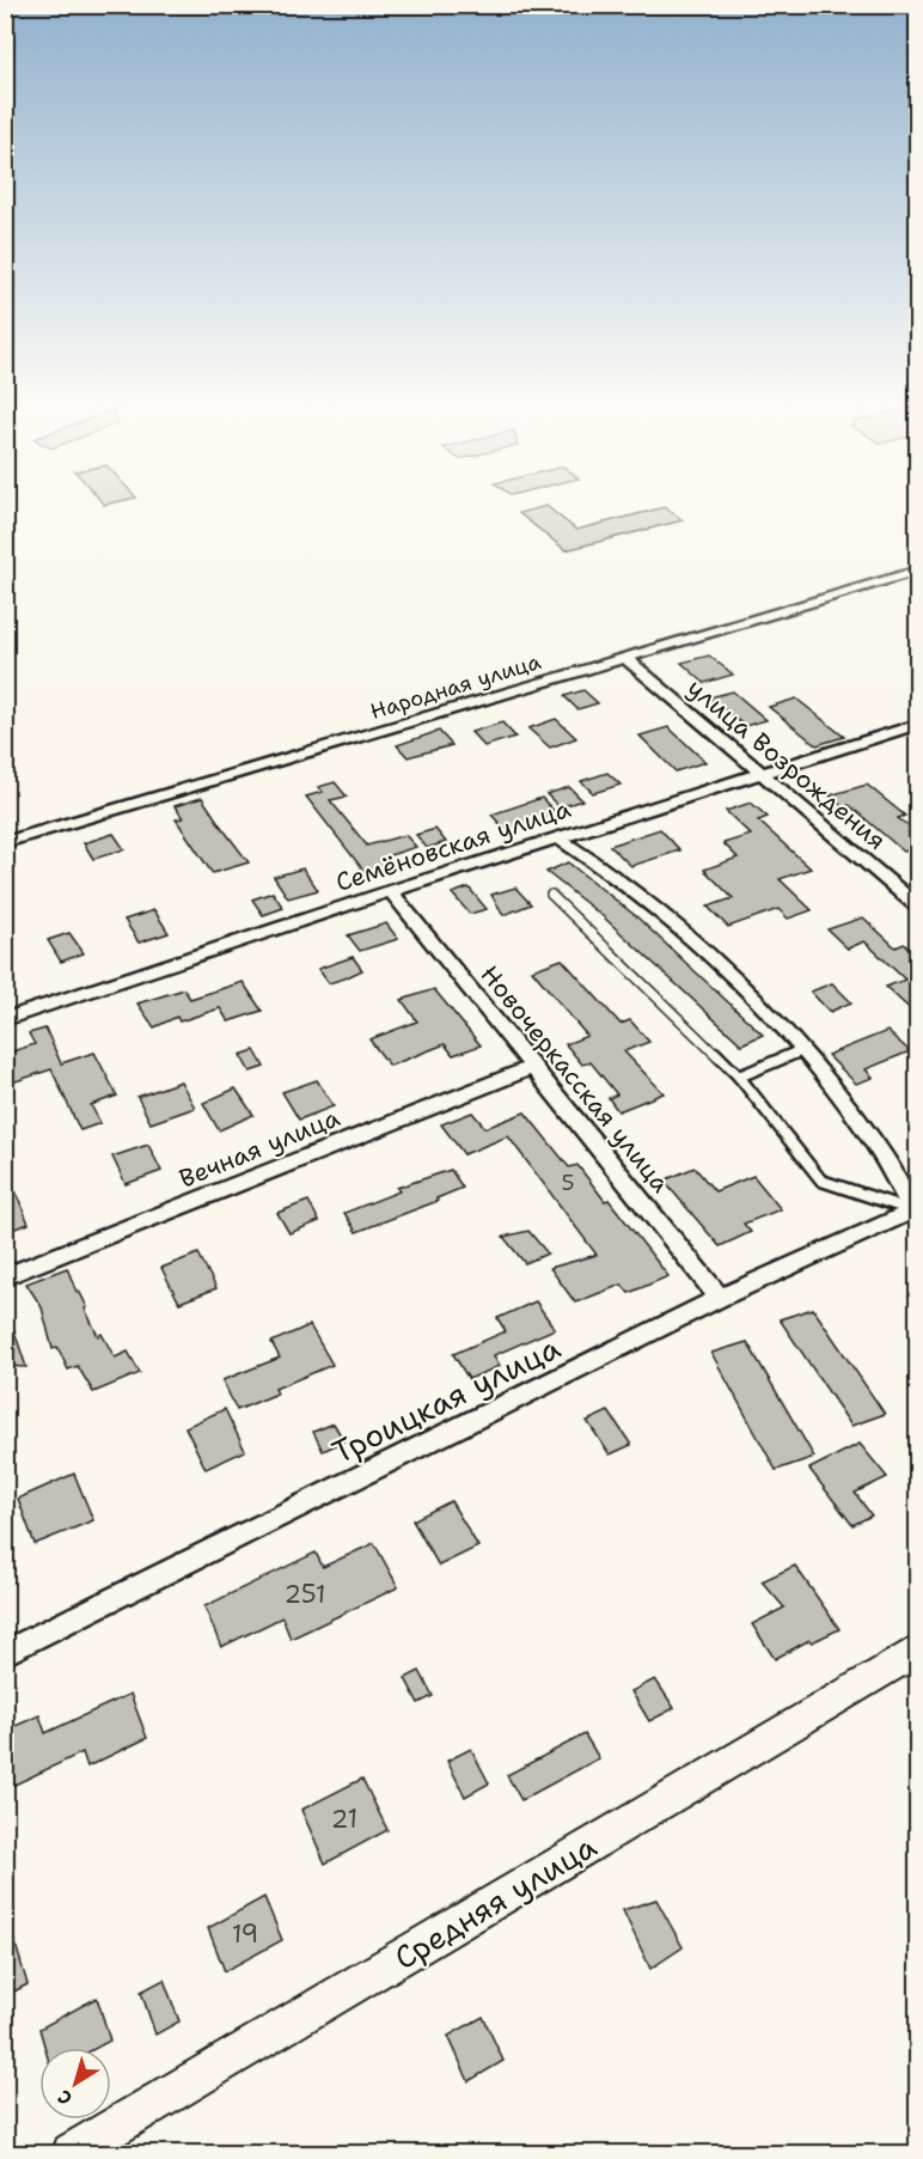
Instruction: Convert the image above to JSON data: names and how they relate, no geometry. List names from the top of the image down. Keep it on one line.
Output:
{"streets":{"street":["Народная улица","улица Возрождения","Семёновская улица","Новочеркасская улица","Вечная улица","Троицкая улица","Средняя улица"]},"crossings":[["Народная улица","улица Возрождения"],["улица Возрождения","Семёновская улица"],["Семёновская улица","Новочеркасская улица"],["Новочеркасская улица","Вечная улица"],["Новочеркасская улица","Троицкая улица"]],"house_numbers":["5","251","21","19"],"north":"bottom left"}
